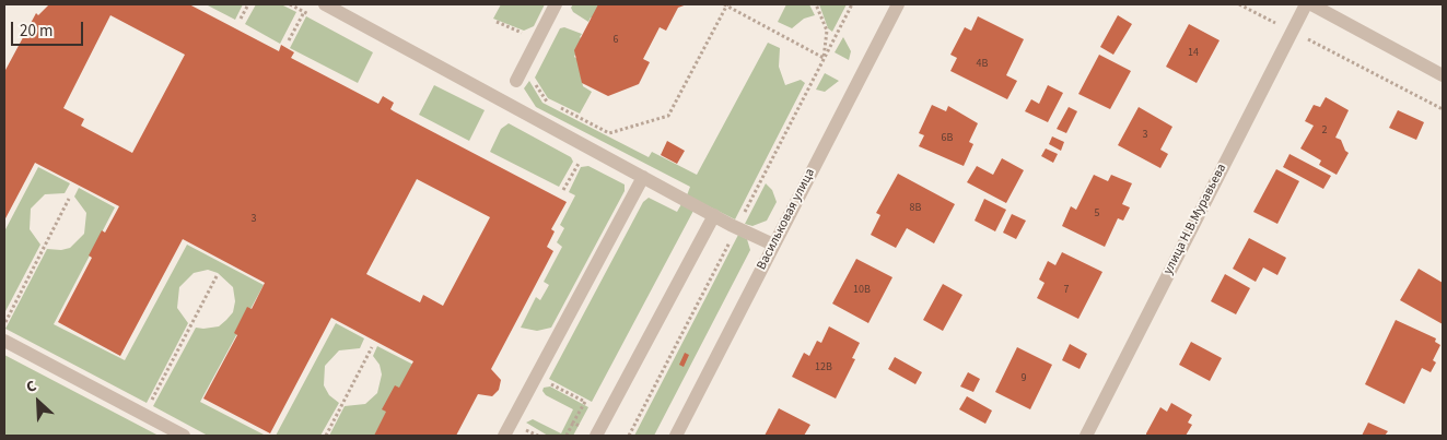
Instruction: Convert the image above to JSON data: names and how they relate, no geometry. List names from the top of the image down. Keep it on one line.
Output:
{"streets":{"street":["Васильковая улица","улица Н.В.Муравьева"]},"house_numbers":["6","14","4В","2","3","6В","8В","5","3","10В","7","12В","9"],"scale_bar":"20 m","north":"top left"}
